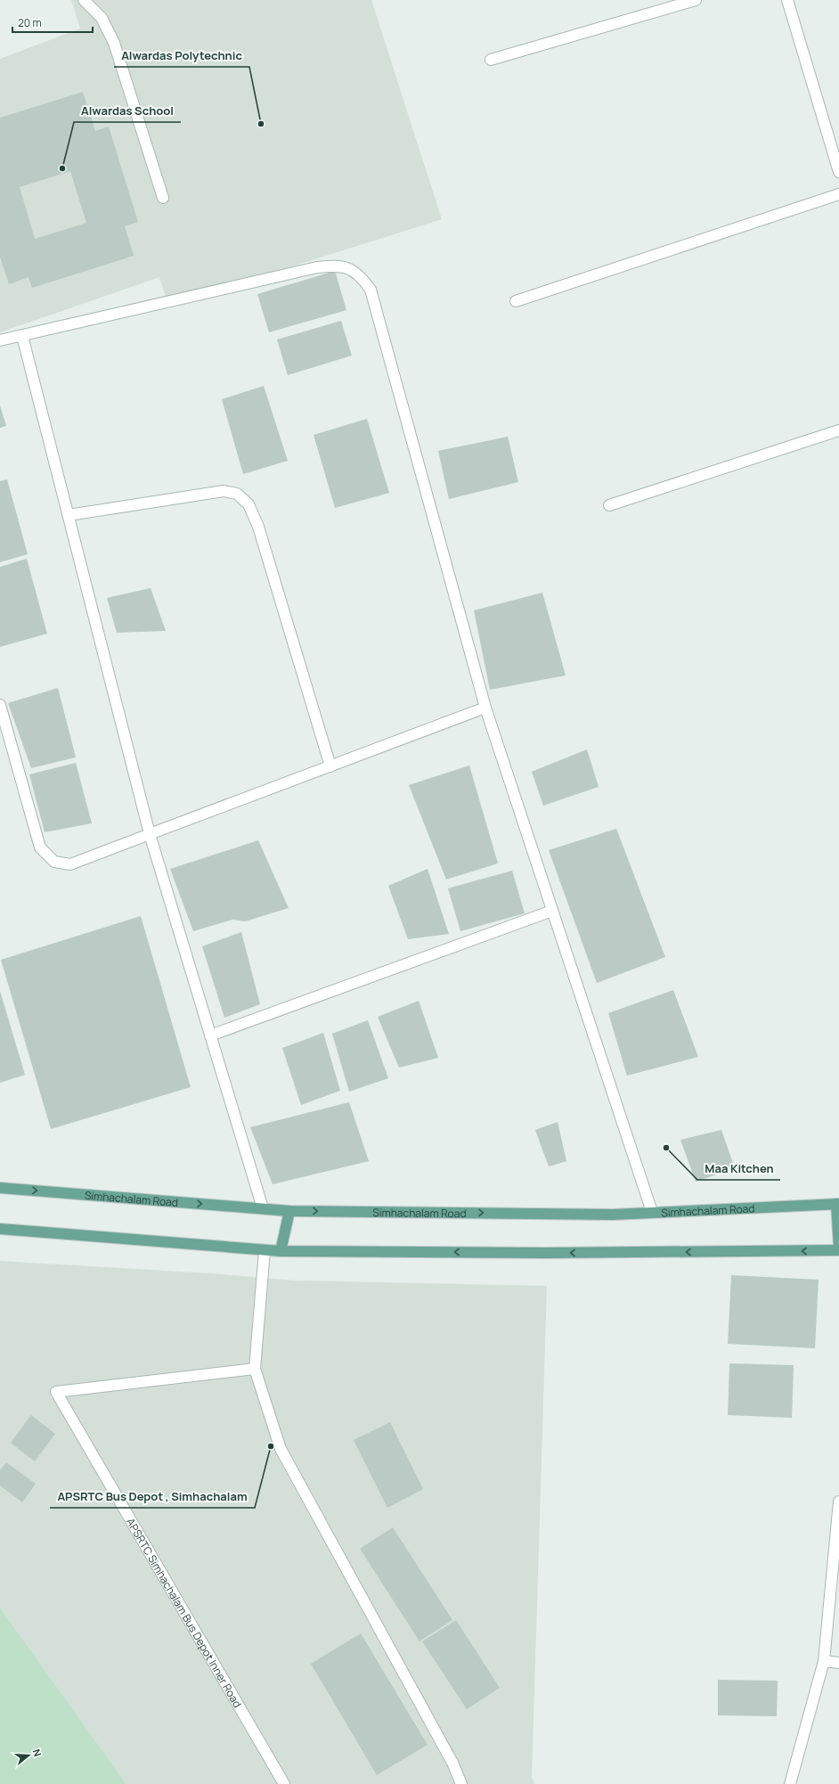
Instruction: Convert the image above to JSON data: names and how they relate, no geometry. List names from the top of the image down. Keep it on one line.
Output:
{"streets":{"main road":["Simhachalam Road"],"street":["APSRTC Simhachalam Bus Depot Inner Road"]},"places":["Alwardas Polytechnic","Alwardas School","Maa Kitchen","APSRTC Bus Depot , Simhachalam"],"scale_bar":"20 m","north":"right"}
